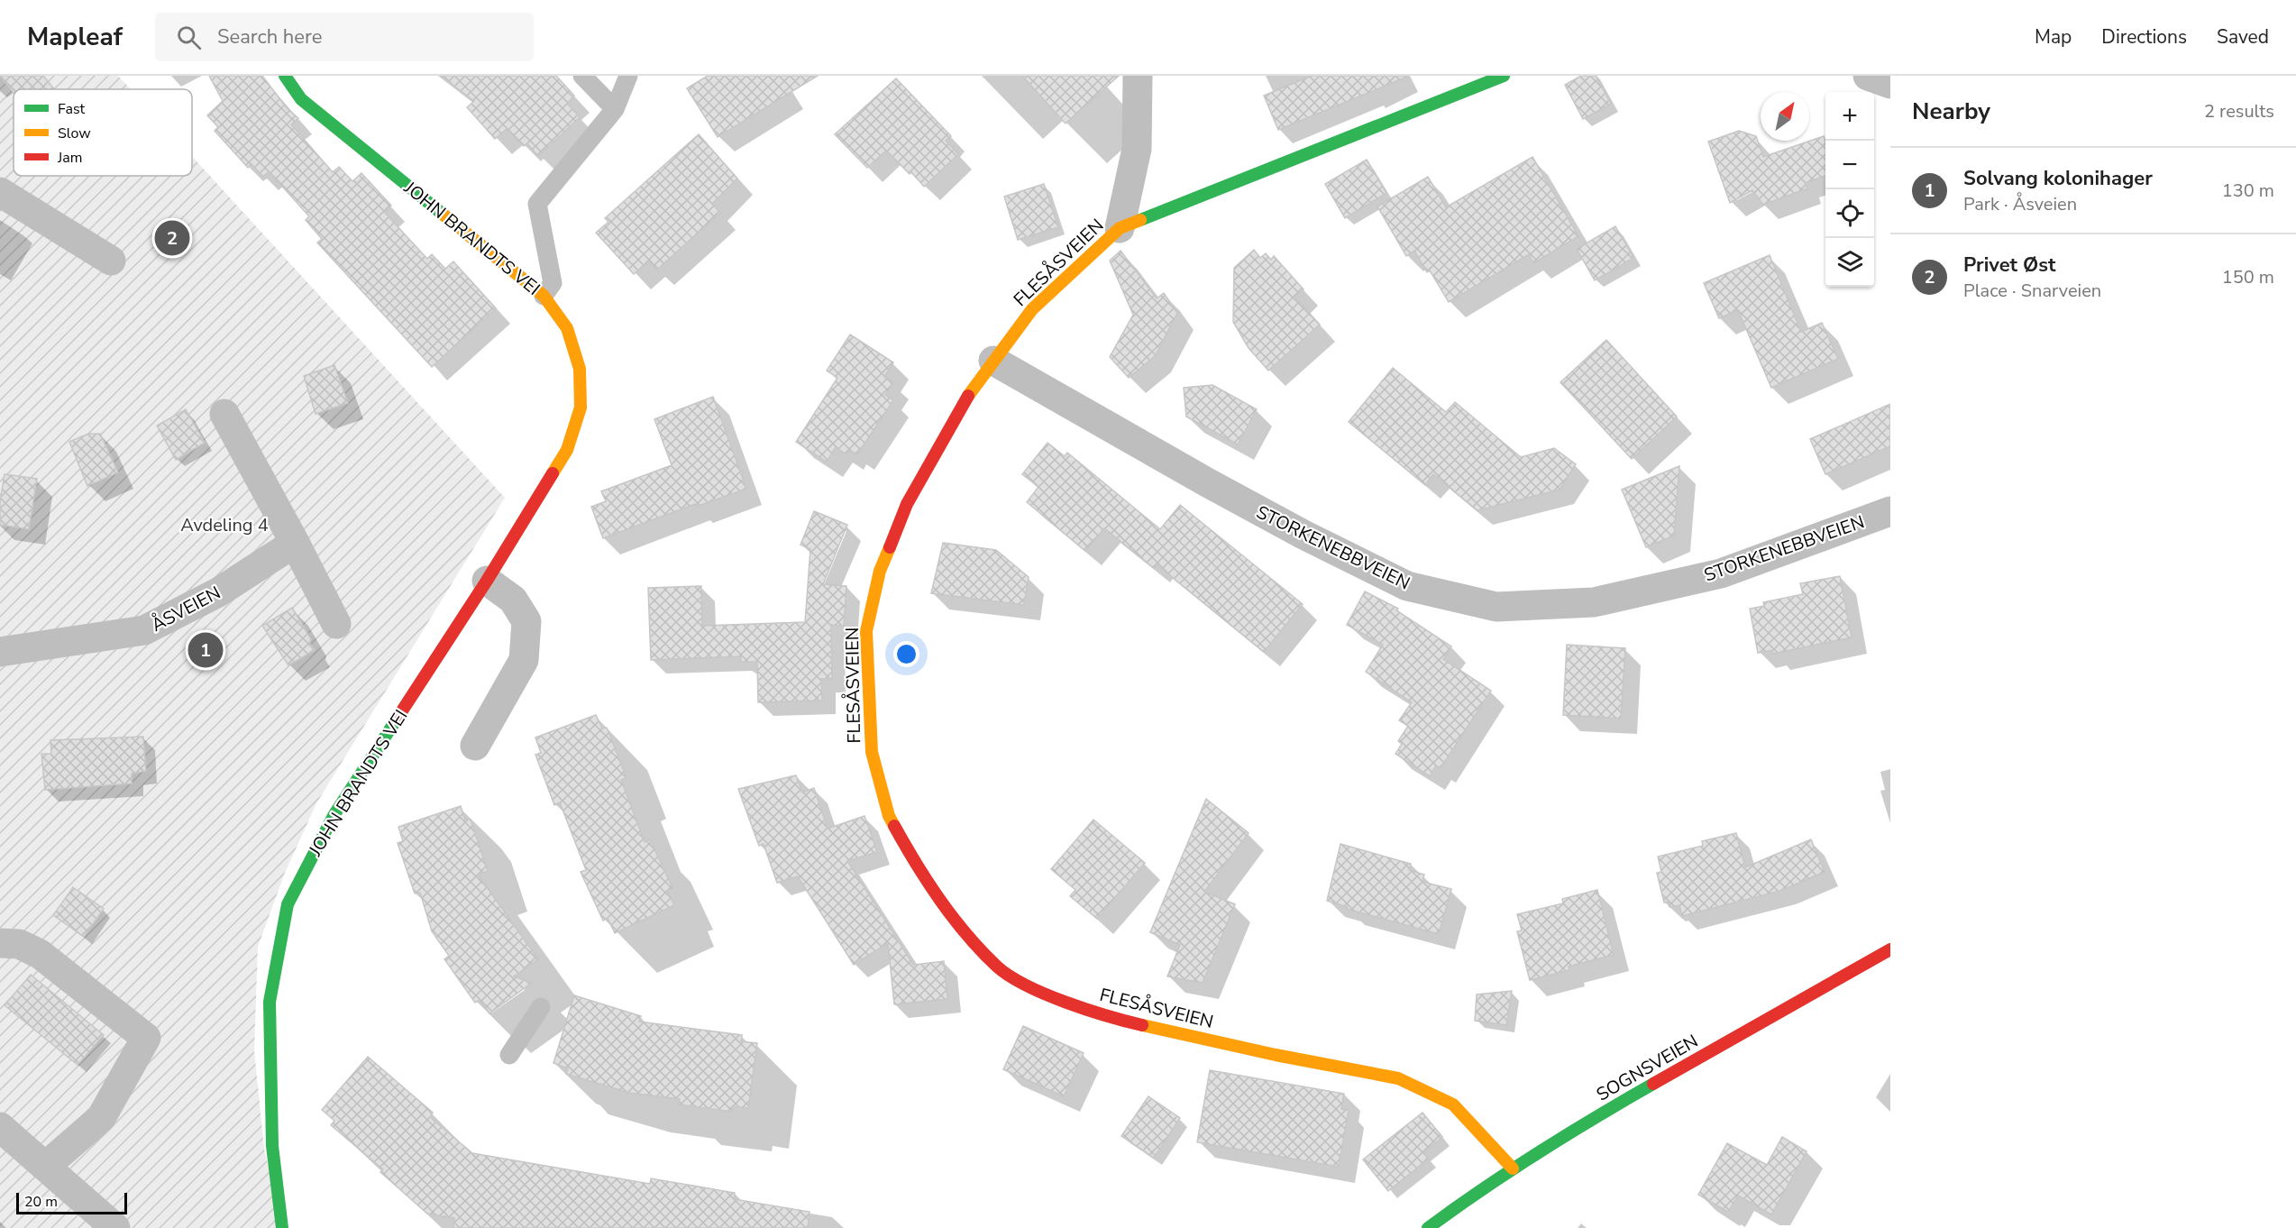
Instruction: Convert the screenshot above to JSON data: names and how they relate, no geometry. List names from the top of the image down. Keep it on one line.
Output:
{"streets":{"street":["JOHN BRANDTS VEI","FLESÅSVEIEN","STORKENEBBVEIEN","ÅSVEIEN","SOGNSVEIEN"]},"crossings":[["FLESÅSVEIEN","STORKENEBBVEIEN"],["FLESÅSVEIEN","SOGNSVEIEN"]],"parks":["Avdeling 4"],"legend":["Fast","Slow","Jam"],"scale_bar":"20 m","north":"top right","page":{"header":"Mapleaf","search":"Search here","nav":["Map","Directions","Saved"],"heading":["Nearby","2 results"],"map_buttons":["+","−"],"list":[{"mark":"1","name":"Solvang kolonihager","note":"Park · Åsveien","value":"130 m"},{"mark":"2","name":"Privet Øst","note":"Place · Snarveien","value":"150 m"}],"pins":["2","1"],"scale":"20 m"}}
